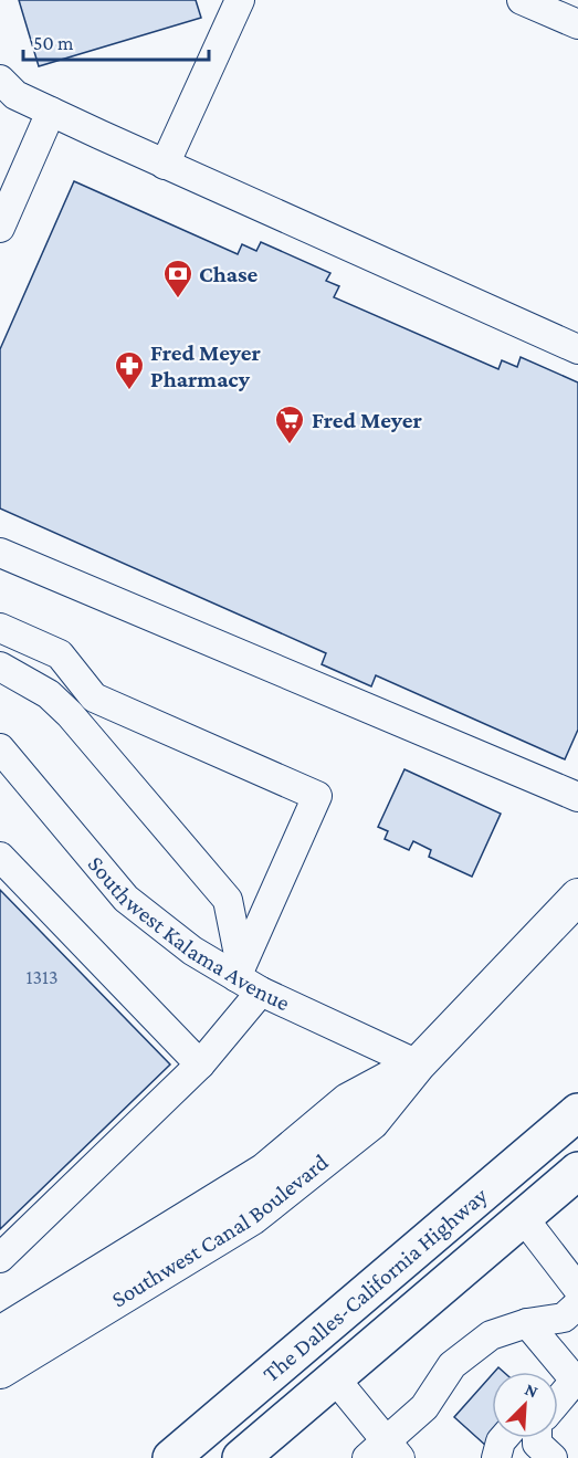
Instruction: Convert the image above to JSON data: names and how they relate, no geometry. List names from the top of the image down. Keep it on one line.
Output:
{"streets":{"highway":["The Dalles-California Highway"],"main road":["Southwest Canal Boulevard"],"street":["Southwest Kalama Avenue"]},"crossings":[["Southwest Kalama Avenue","Southwest Canal Boulevard"]],"places":{"bank":["Chase"],"pharmacy":["Fred Meyer Pharmacy"],"supermarket":["Fred Meyer"]},"house_numbers":["1313"],"scale_bar":"50 m","north":"top right"}
